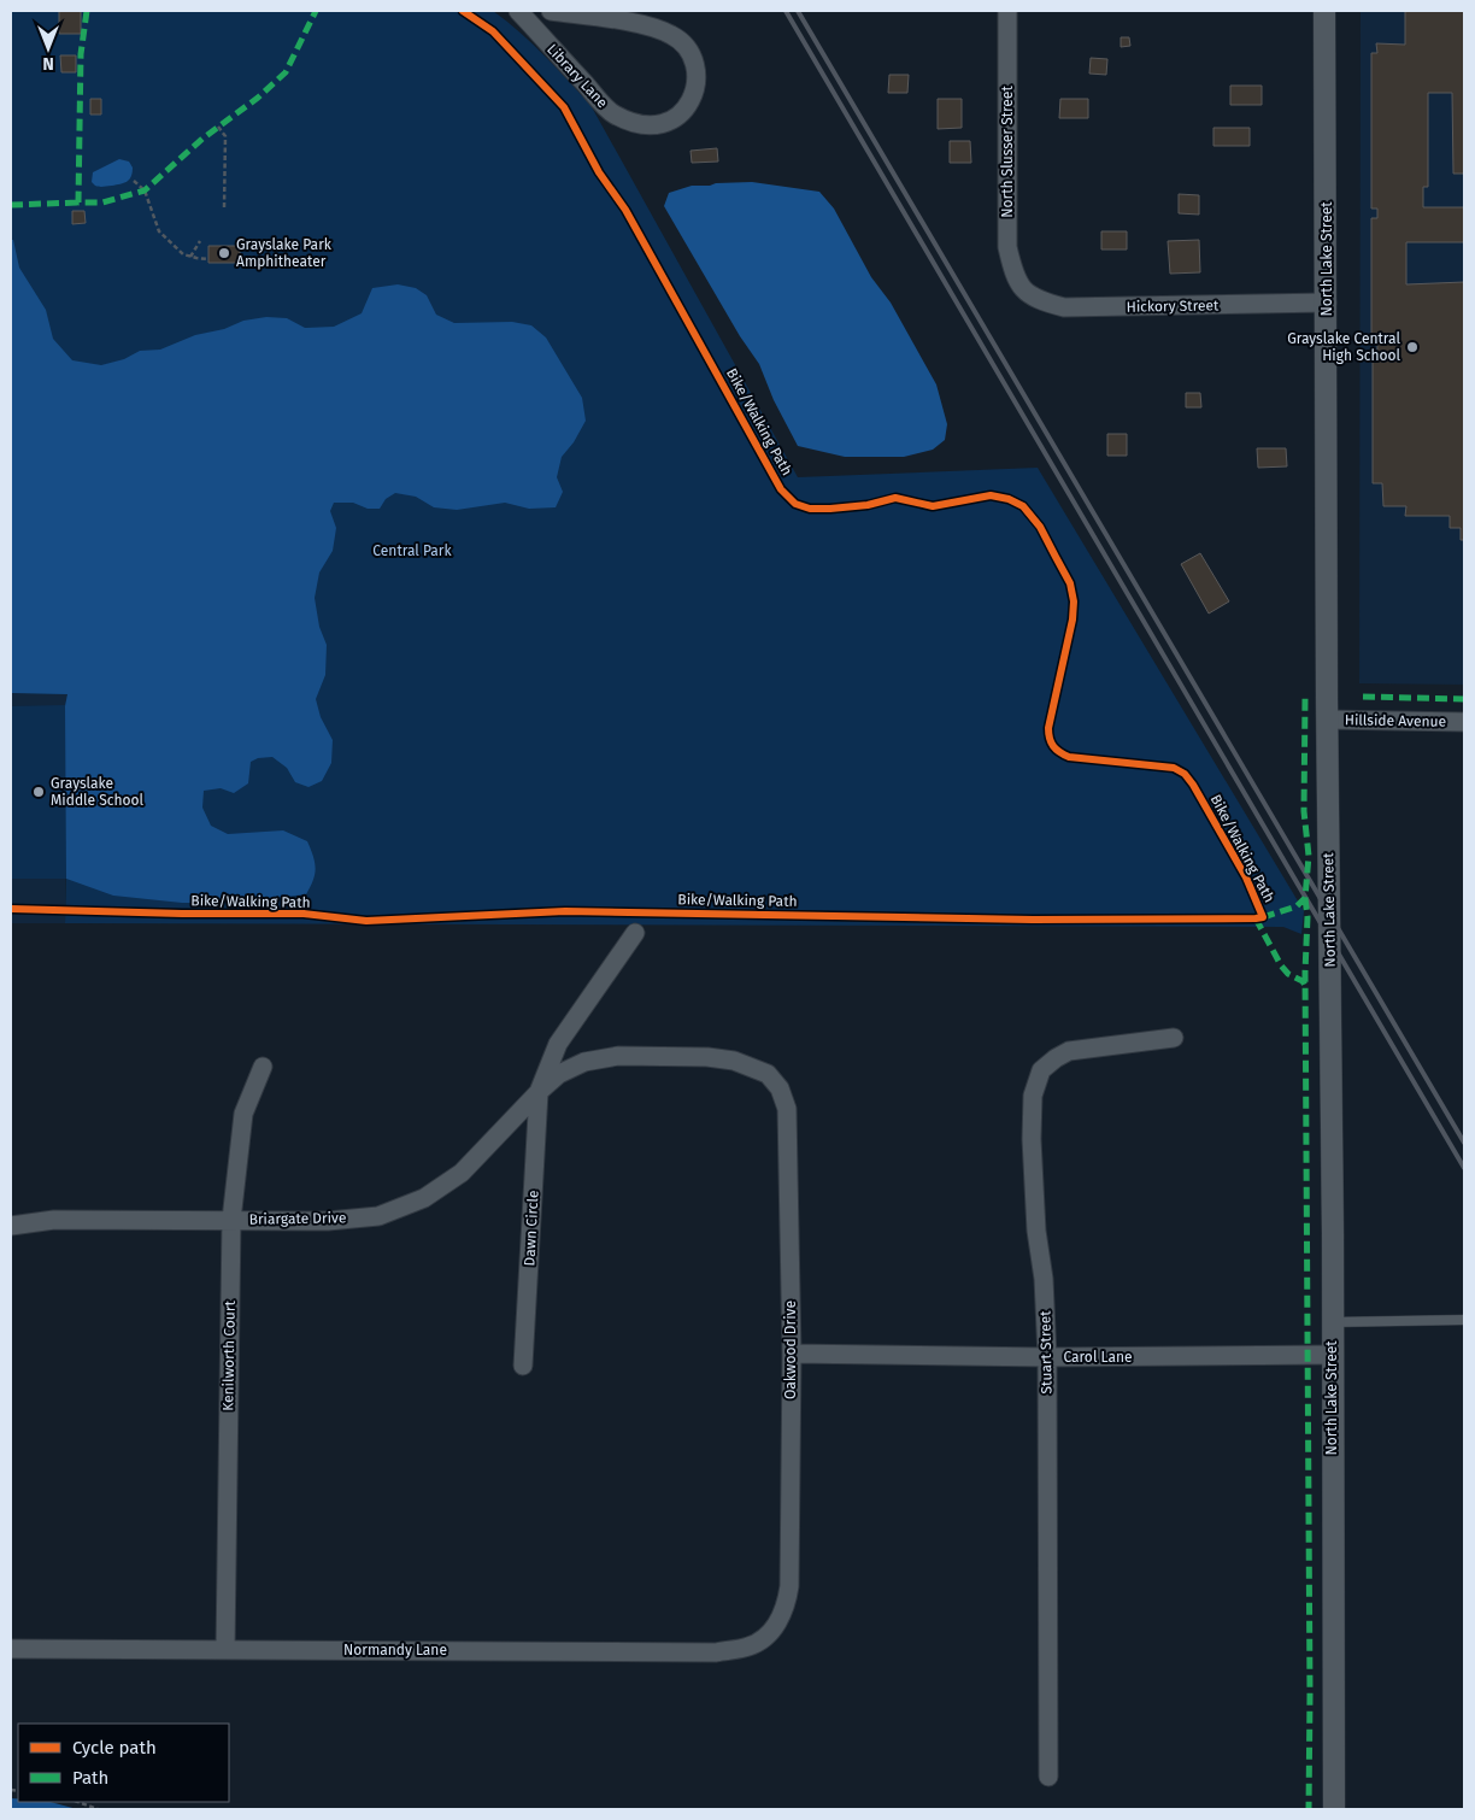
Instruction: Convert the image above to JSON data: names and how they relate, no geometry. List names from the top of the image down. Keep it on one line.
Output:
{"streets":{"street":["Library Lane","North Slusser Street","North Lake Street","Hickory Street","Hillside Avenue","Briargate Drive","Dawn Circle","Oakwood Drive","Stuart Street","Kenilworth Court","Carol Lane","Normandy Lane"],"cycle path":["Bike/Walking Path"]},"crossings":[["North Slusser Street","Hickory Street"],["North Lake Street","Hickory Street"],["North Lake Street","Hillside Avenue"],["North Lake Street","Carol Lane"],["Briargate Drive","Dawn Circle"],["Briargate Drive","Oakwood Drive"],["Briargate Drive","Kenilworth Court"],["Oakwood Drive","Carol Lane"],["Oakwood Drive","Normandy Lane"],["Stuart Street","Carol Lane"],["Kenilworth Court","Normandy Lane"]],"parks":["Central Park"],"places":["Grayslake Park Amphitheater","Grayslake Central High School","Grayslake Middle School"],"legend":["Cycle path","Path"],"north":"bottom"}
